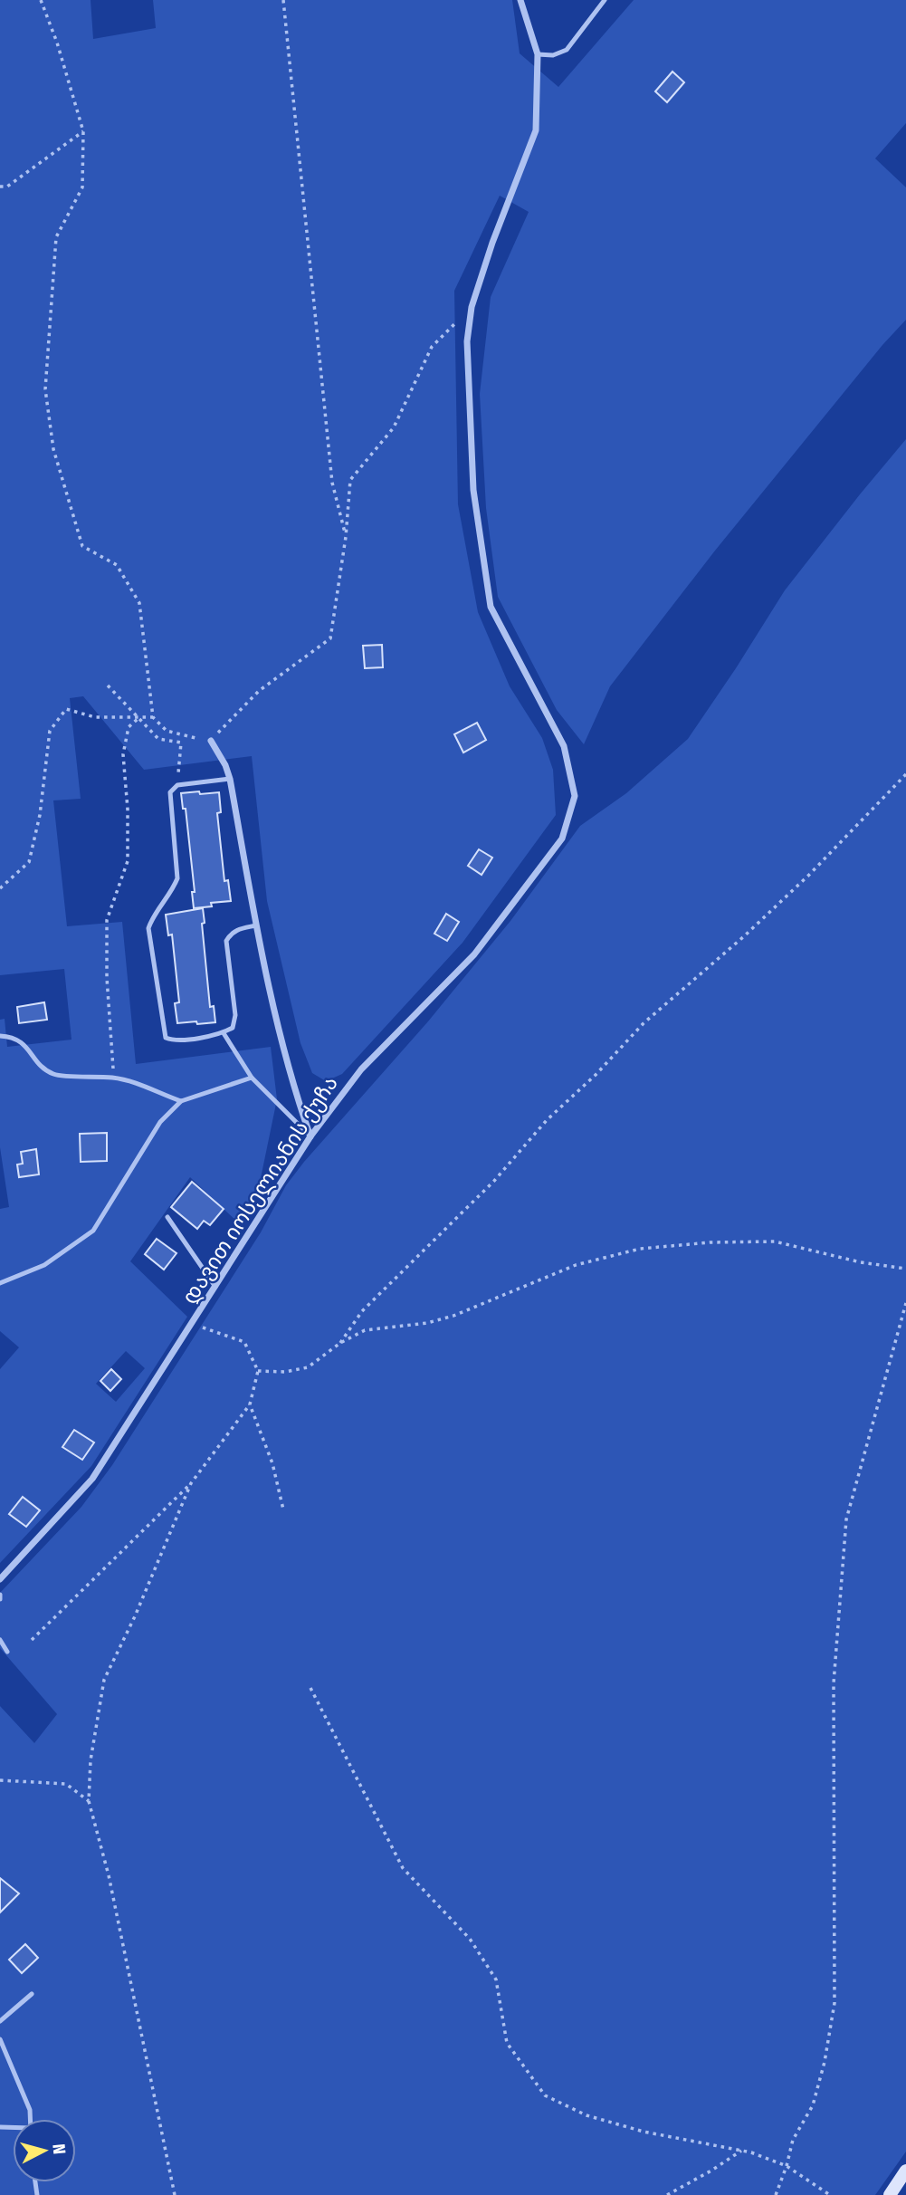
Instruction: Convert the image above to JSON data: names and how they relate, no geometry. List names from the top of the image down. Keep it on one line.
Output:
{"streets":{"street":["დავით იოსელიანის ქუჩა"]},"north":"right"}
